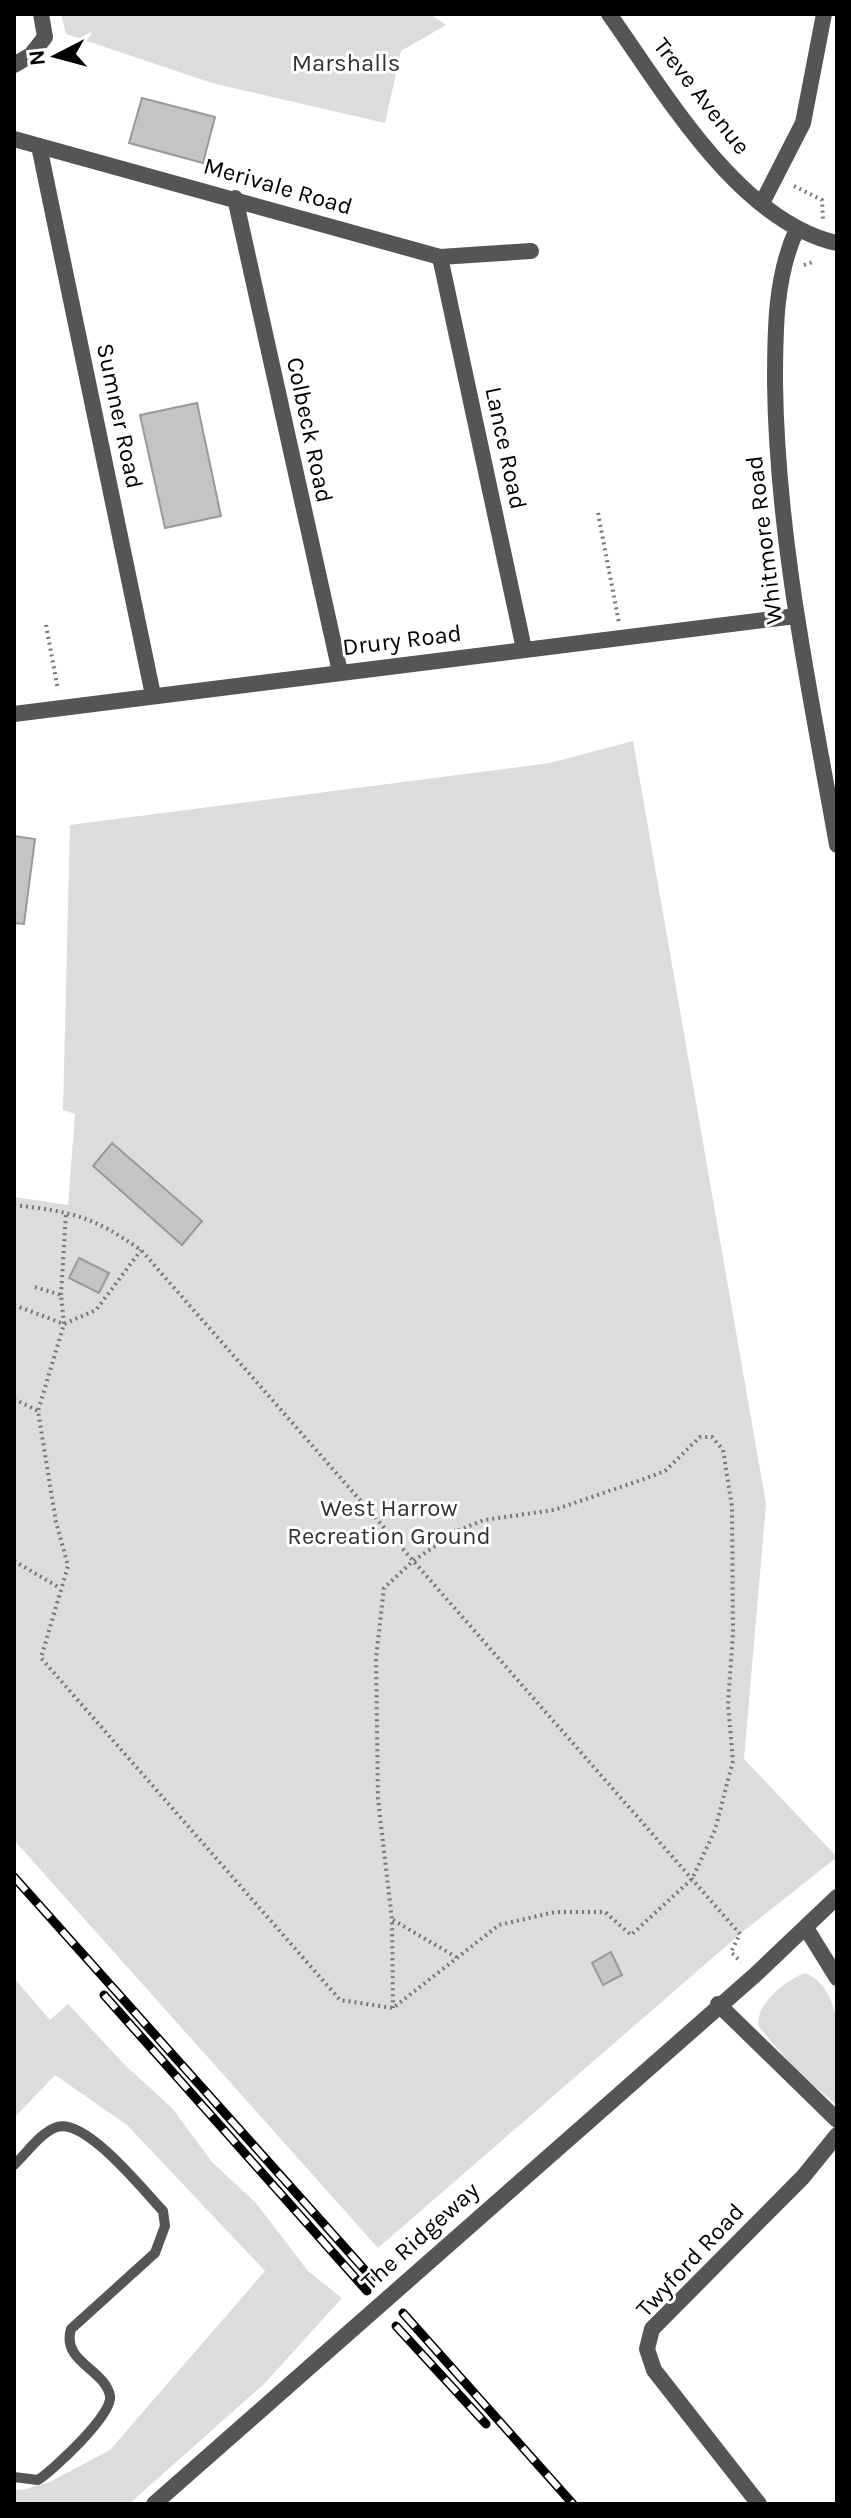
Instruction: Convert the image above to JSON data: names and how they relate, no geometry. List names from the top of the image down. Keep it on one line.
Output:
{"streets":{"street":["Treve Avenue","Merivale Road","Sumner Road","Colbeck Road","Lance Road","Whitmore Road","Drury Road","The Ridgeway","Twyford Road"]},"crossings":[["Treve Avenue","Whitmore Road"],["Merivale Road","Sumner Road"],["Merivale Road","Colbeck Road"],["Merivale Road","Lance Road"],["Sumner Road","Drury Road"],["Colbeck Road","Drury Road"],["Lance Road","Drury Road"],["Whitmore Road","Drury Road"]],"parks":["Marshalls","West Harrow Recreation Ground"],"north":"left"}
